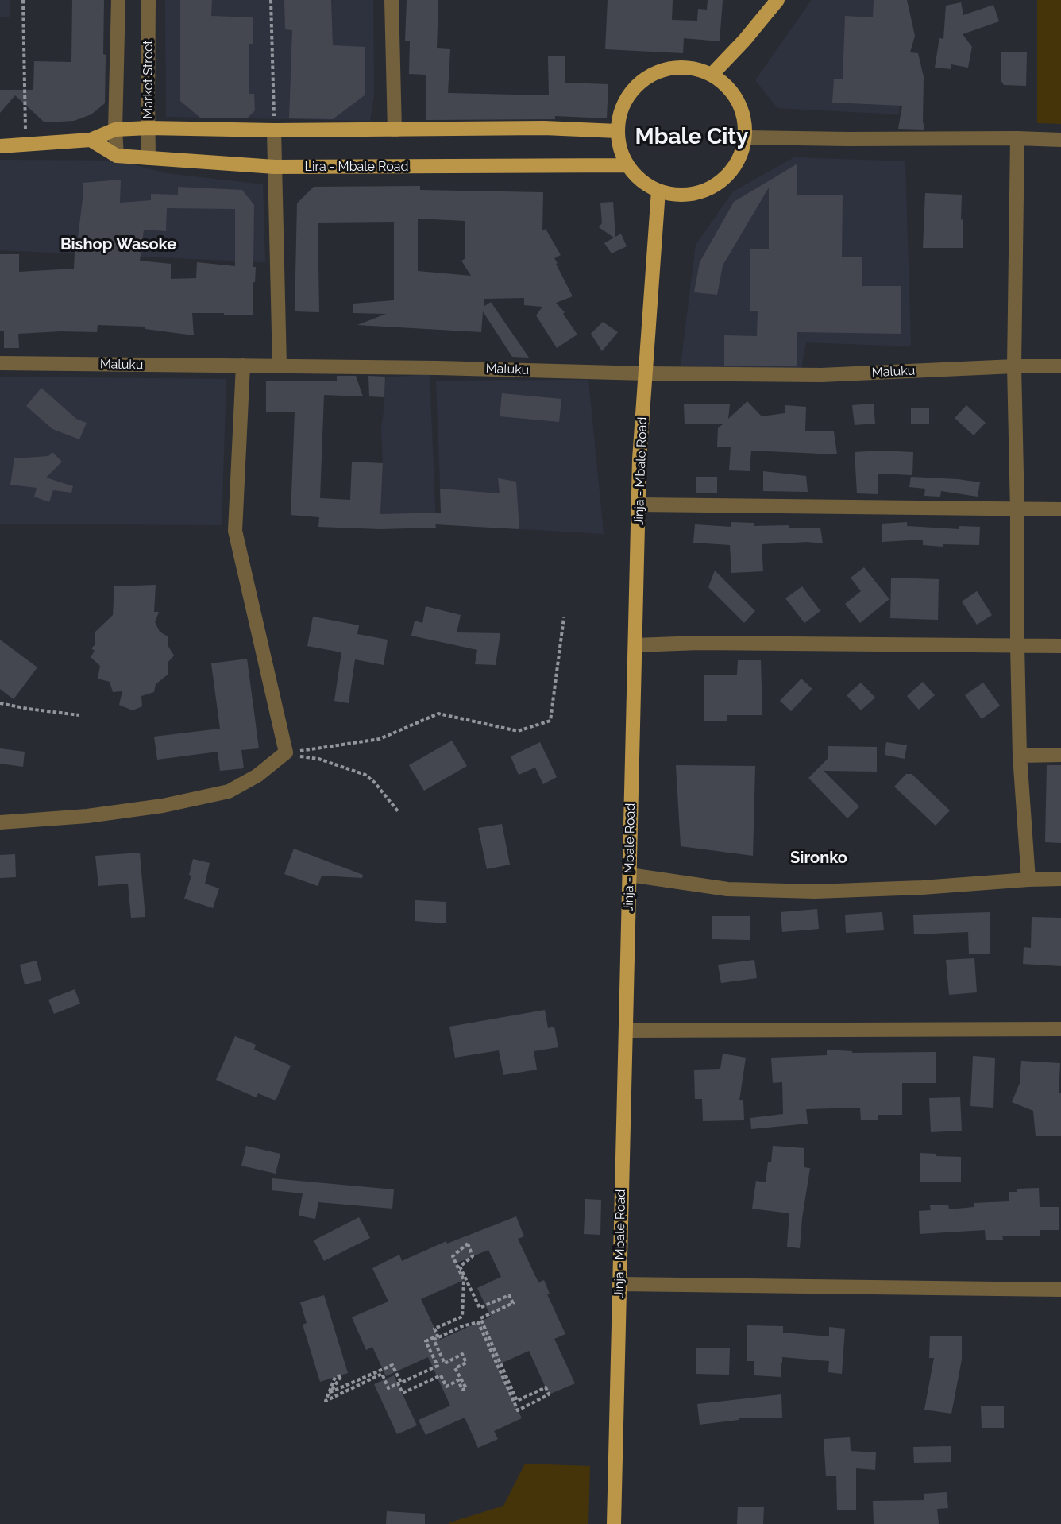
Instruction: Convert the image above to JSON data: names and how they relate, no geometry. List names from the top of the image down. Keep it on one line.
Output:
{"streets":{"main road":["Lira - Mbale Road","Jinja - Mbale Road"],"street":["Market Street","Maluku"]},"crossings":[["Market Street","Lira - Mbale Road"],["Lira - Mbale Road","Jinja - Mbale Road"],["Maluku","Jinja - Mbale Road"]],"districts":["Mbale City","Bishop Wasoke","Sironko"]}
